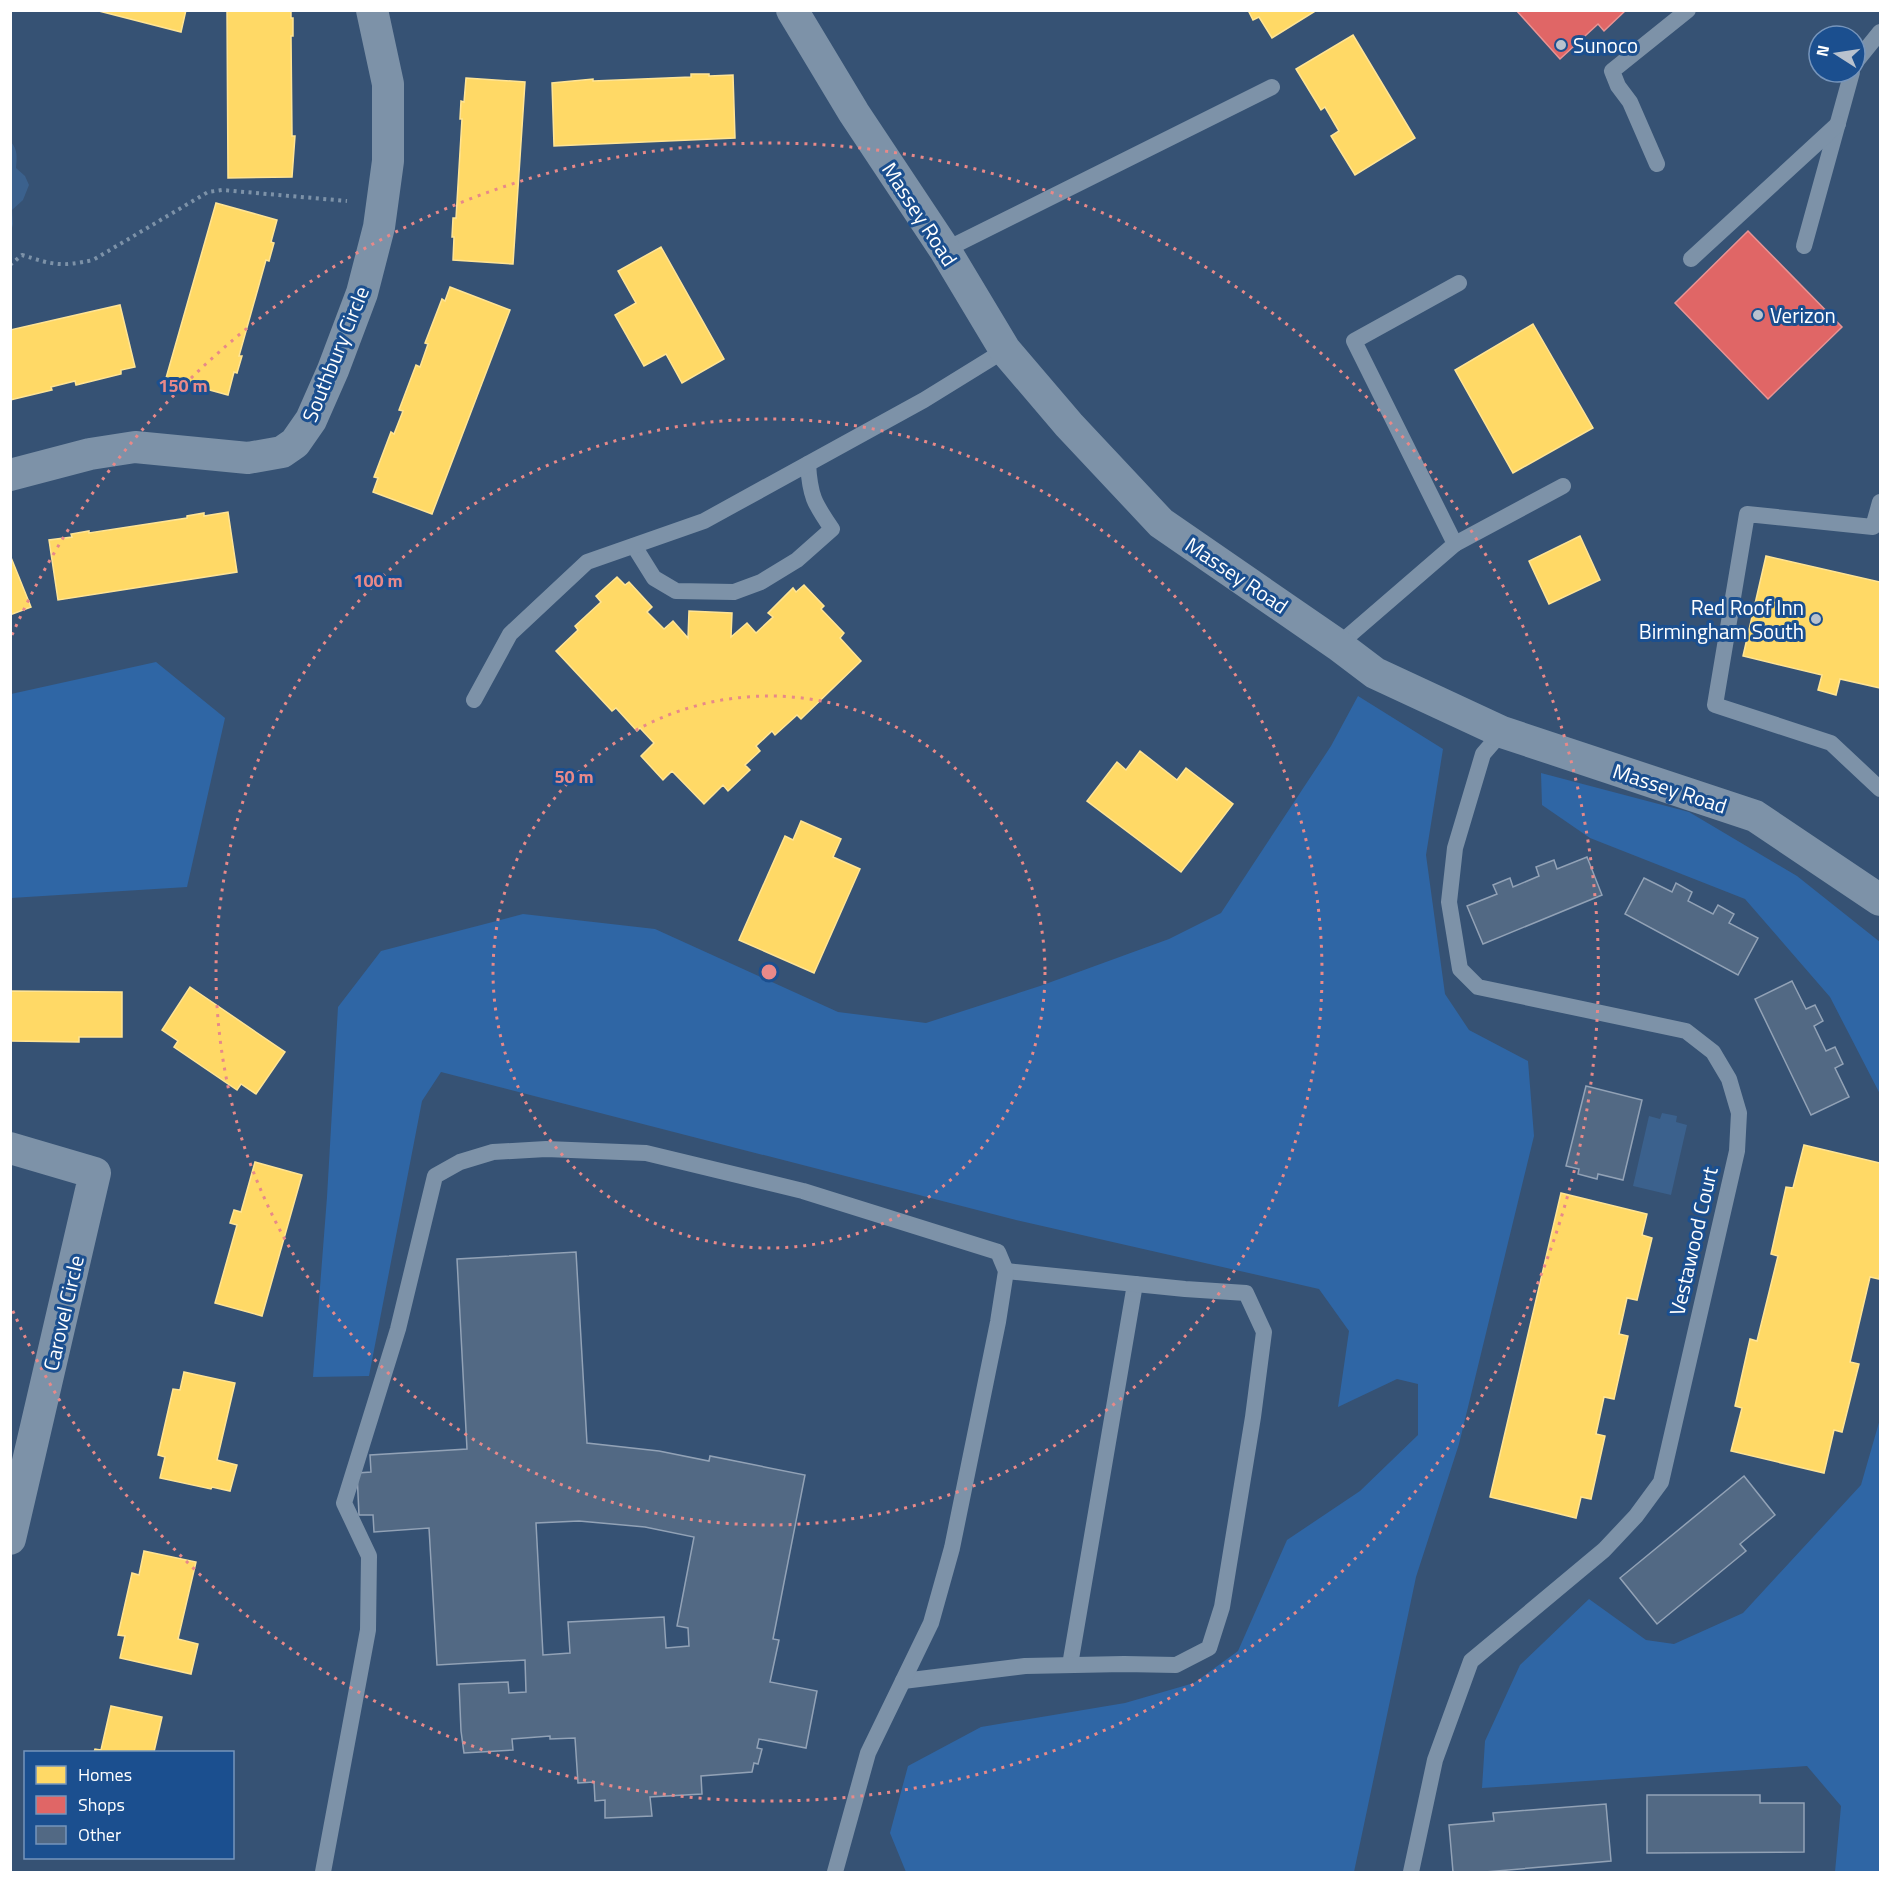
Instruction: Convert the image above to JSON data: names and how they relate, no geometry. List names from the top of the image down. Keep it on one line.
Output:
{"streets":{"street":["Massey Road","Southbury Circle","Carovel Circle"],"lane":["Vestawood Court"]},"crossings":[["Massey Road","Vestawood Court"]],"places":["Sunoco","Verizon","Red Roof Inn Birmingham South"],"legend":["Homes","Shops","Other"],"north":"left","rings":["150 m","100 m","50 m"]}
